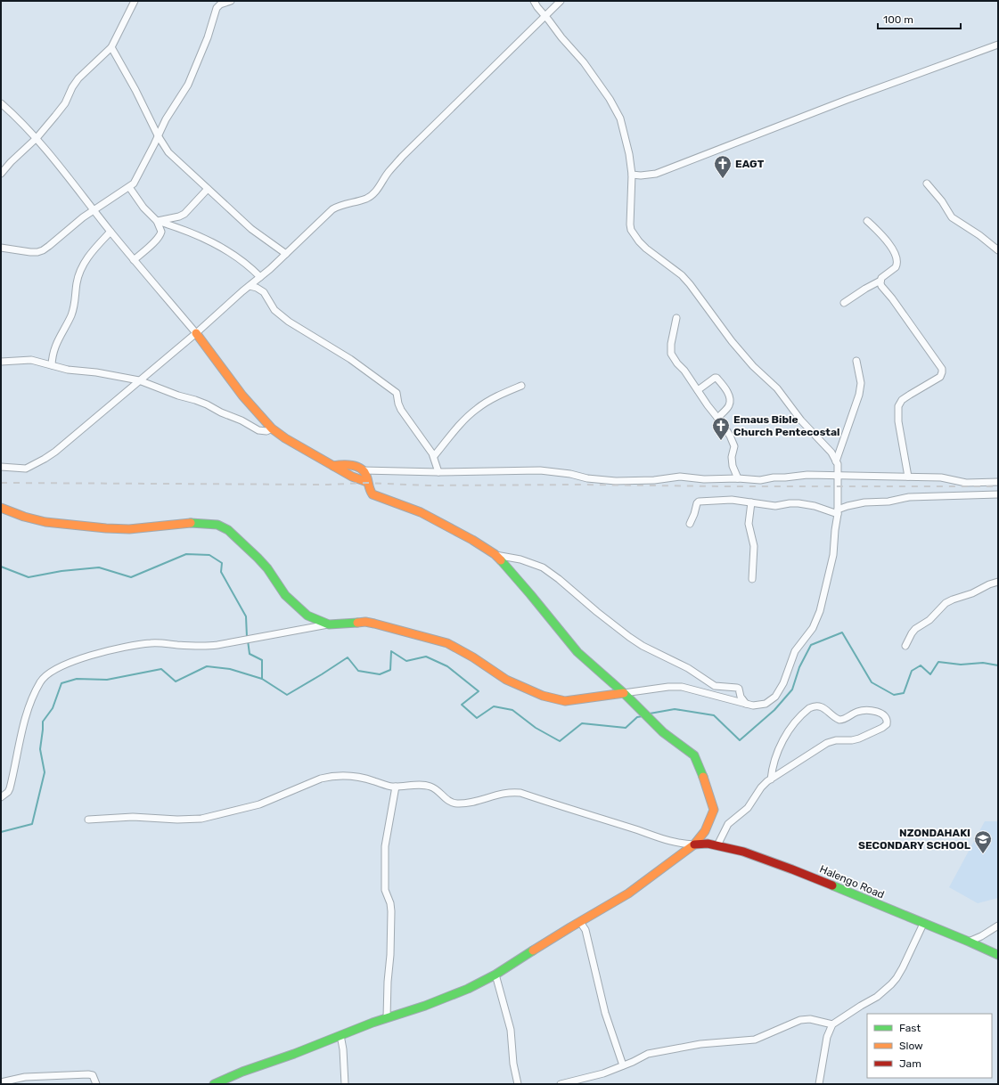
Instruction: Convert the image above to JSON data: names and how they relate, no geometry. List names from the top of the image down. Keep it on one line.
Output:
{"streets":{"street":["Halengo Road"]},"places":{"church":["EAGT","Emaus Bible Church Pentecostal"],"school or university":["NZONDAHAKI SECONDARY SCHOOL"]},"legend":["Fast","Slow","Jam"],"scale_bar":"100 m"}
